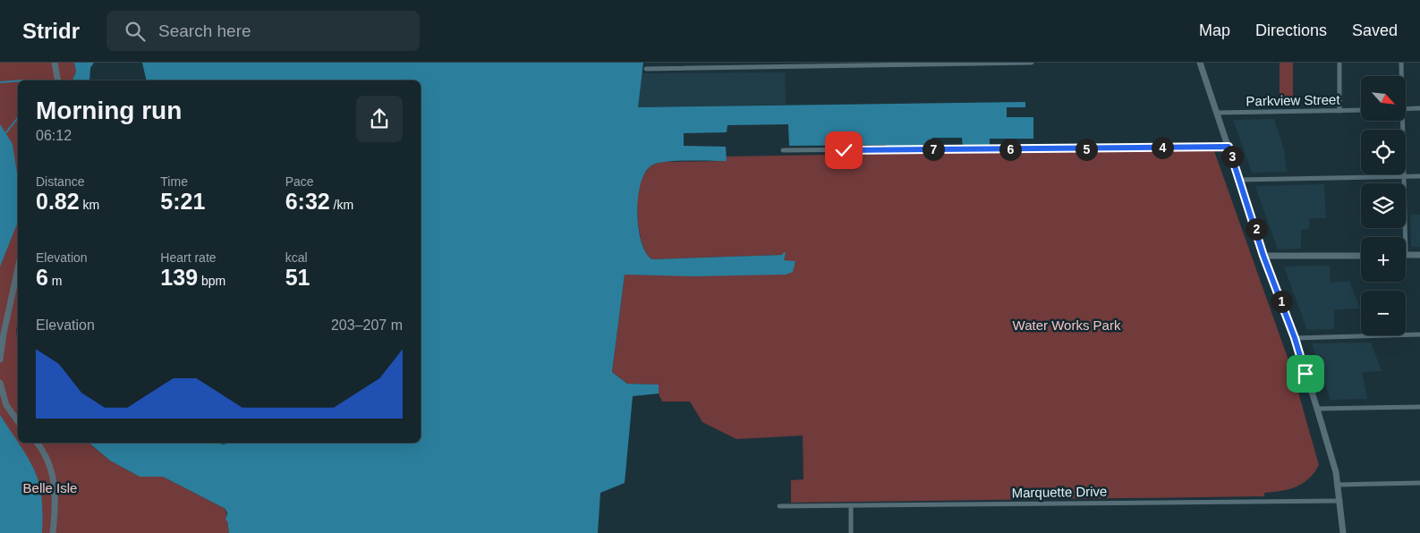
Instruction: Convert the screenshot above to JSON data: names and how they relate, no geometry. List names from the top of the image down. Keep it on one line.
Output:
{"streets":{"street":["Parkview Street","Marquette Drive"]},"parks":["Water Works Park","Belle Isle"],"north":"bottom right","page":{"header":"Stridr","search":"Search here","nav":["Map","Directions","Saved"],"map_buttons":["+","−"],"heading":["Morning run","06:12"],"pins":["4","5","6","7","3","2","1"],"stats":[["Distance","0.82 km"],["Time","5:21"],["Pace","6:32 /km"],["Elevation","6 m"],["Heart rate","139 bpm"],["kcal","51"]],"chart":["Elevation","203–207 m"]}}
